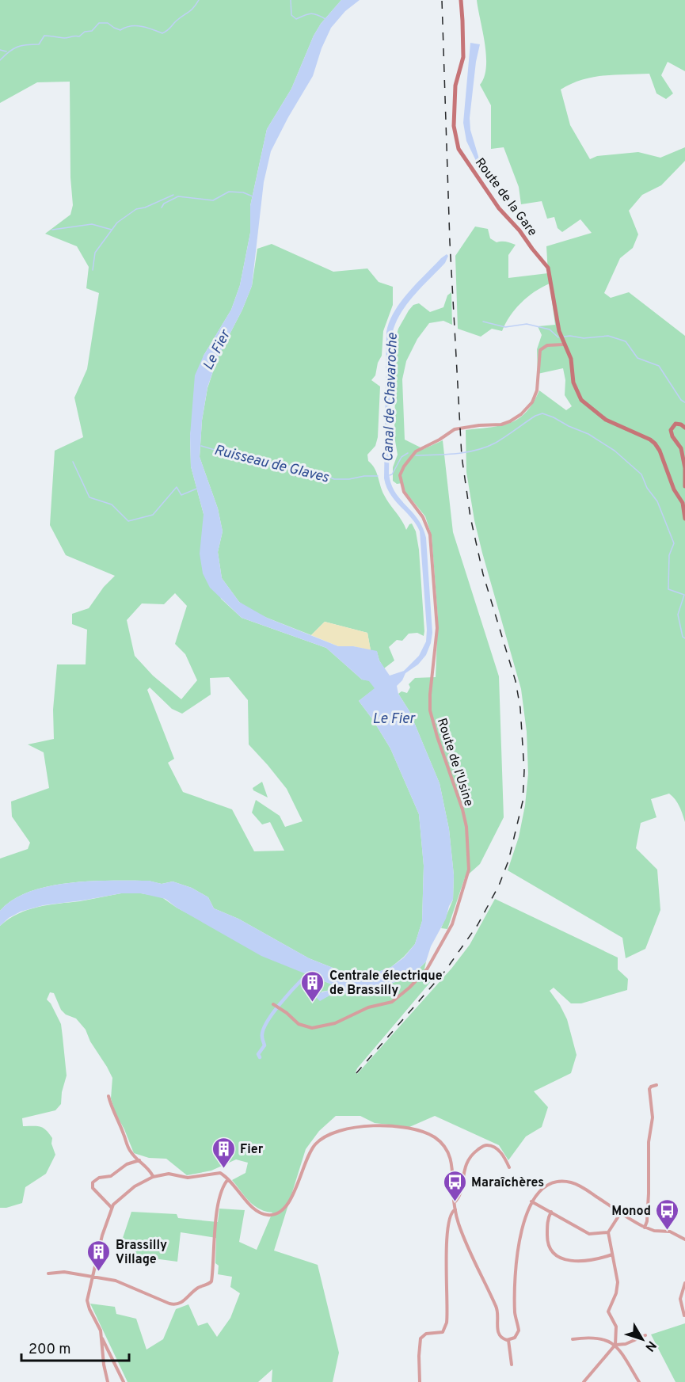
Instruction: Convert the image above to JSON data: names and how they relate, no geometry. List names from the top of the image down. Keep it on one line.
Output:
{"streets":{"street":["Route de la Gare","Route de l'Usine"]},"crossings":[["Route de la Gare","Route de l'Usine"]],"water":["Le Fier","Canal de Chavaroche","Ruisseau de Glaves"],"places":{"building":["Centrale électrique de Brassilly","Fier","Brassilly Village"],"bus stop":["Maraîchères","Monod"]},"scale_bar":"200 m","north":"bottom right"}
